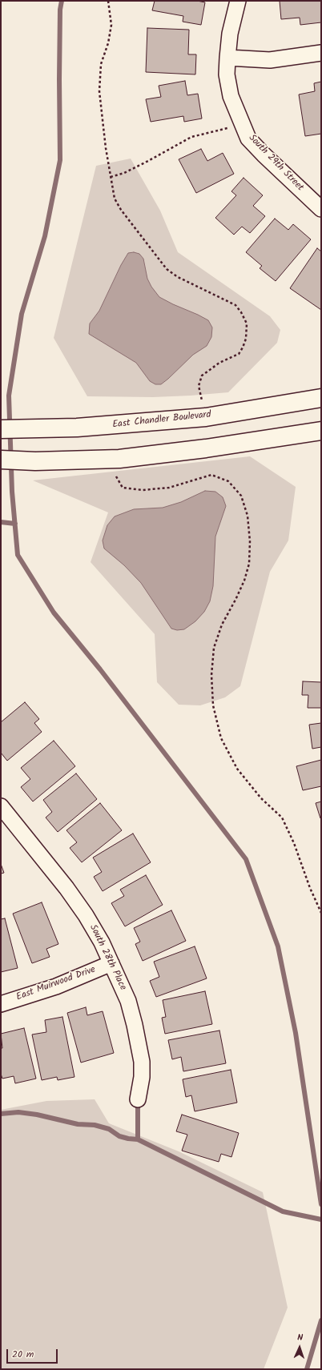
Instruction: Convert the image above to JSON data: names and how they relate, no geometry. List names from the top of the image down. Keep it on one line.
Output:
{"streets":{"main road":["East Chandler Boulevard"],"street":["South 29th Street","South 28th Place","East Muirwood Drive"]},"crossings":[["South 28th Place","East Muirwood Drive"]],"scale_bar":"20 m","north":"top"}
